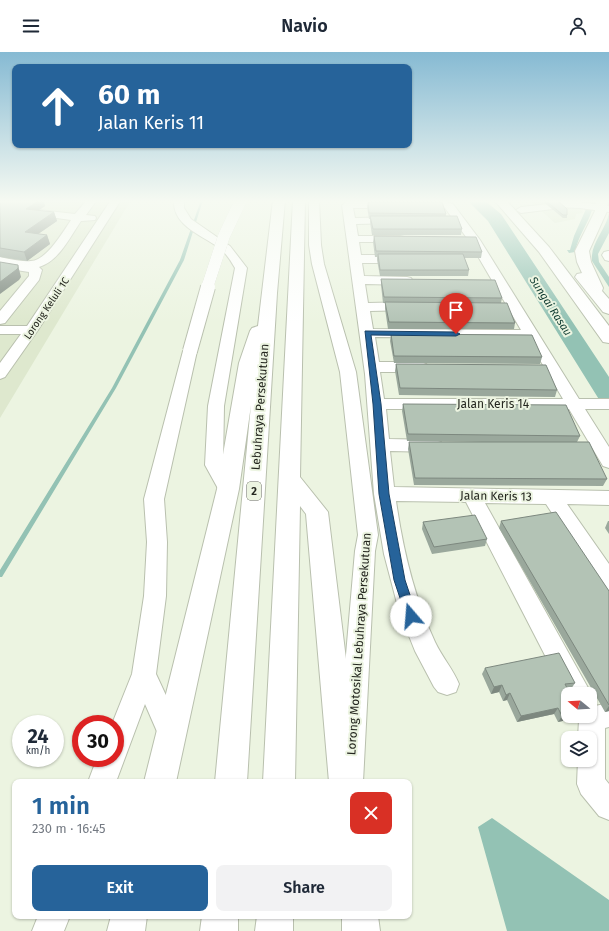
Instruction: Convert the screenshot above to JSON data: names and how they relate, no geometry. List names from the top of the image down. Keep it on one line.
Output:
{"streets":{"main road":["Lebuhraya Persekutuan","2"],"street":["Lorong Keluli 1C","Jalan Keris 14","Jalan Keris 13","Lorong Motosikal Lebuhraya Persekutuan"]},"water":["Sungai Rasau"],"north":"left","page":{"header":"Navio","turn":["60 m","Jalan Keris 11"],"speed":"24 km/h","limit":"30","heading":["1 min","230 m · 16:45"],"buttons":["Exit","Share"]}}
